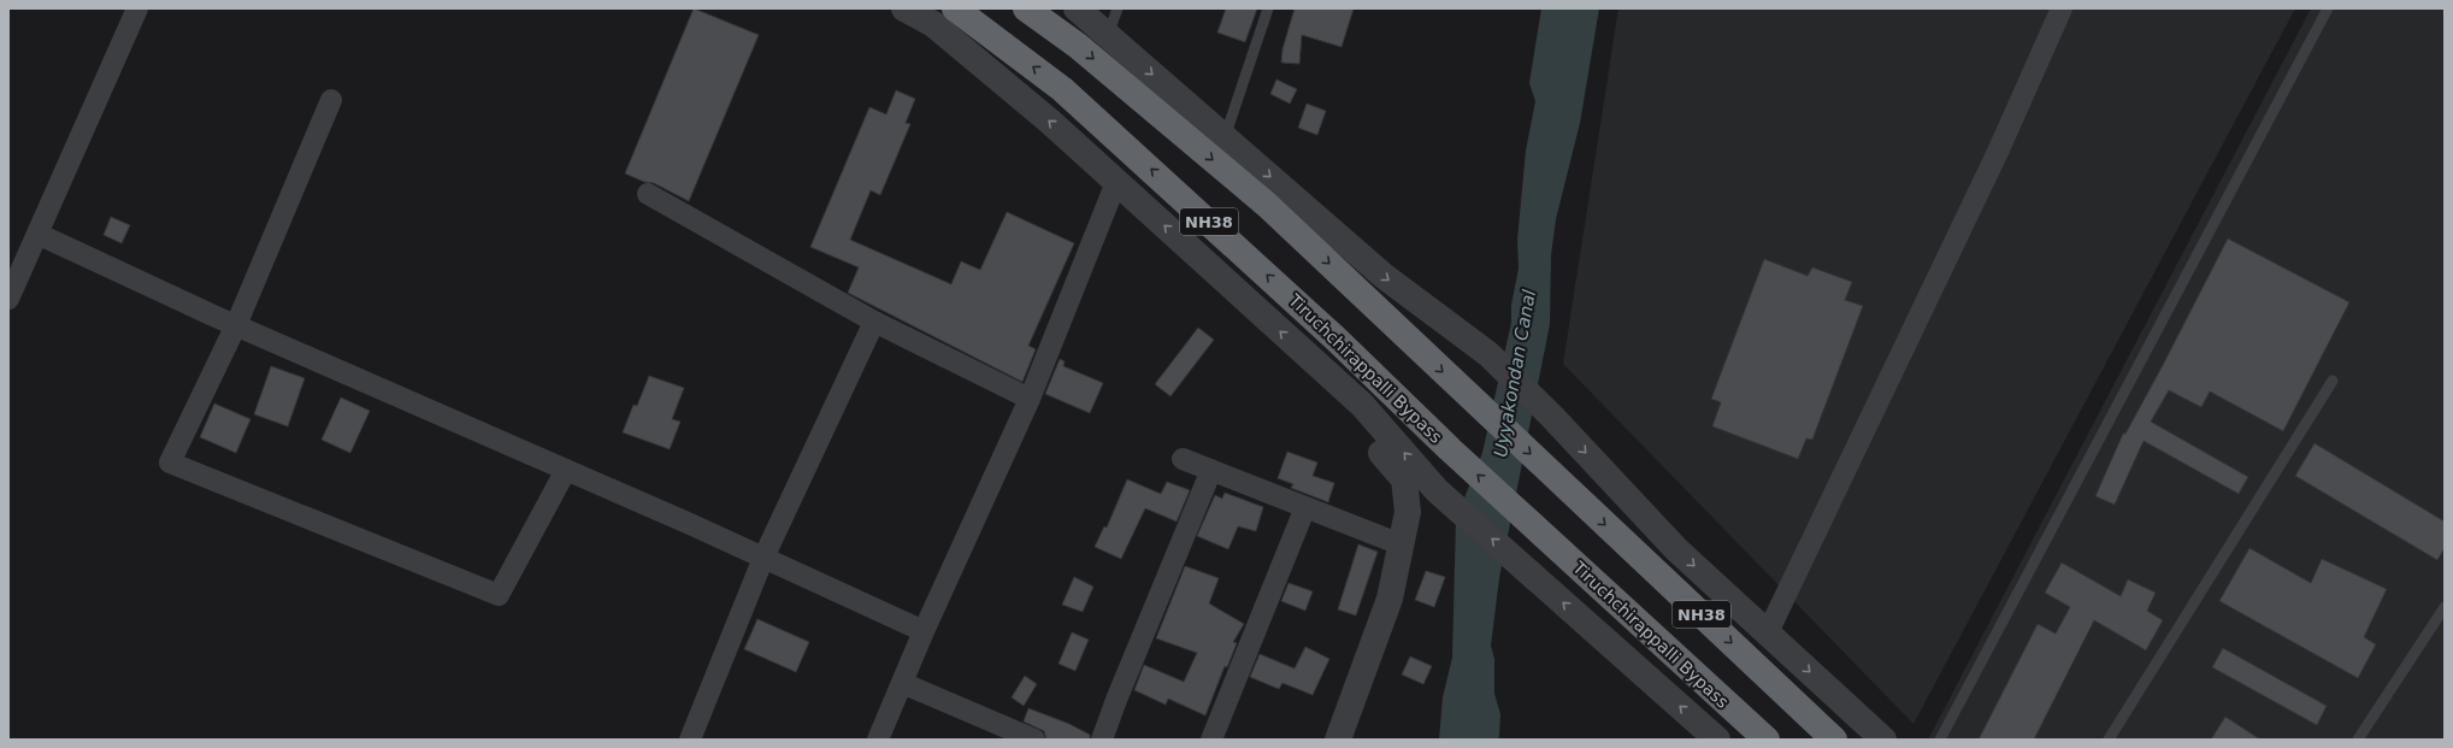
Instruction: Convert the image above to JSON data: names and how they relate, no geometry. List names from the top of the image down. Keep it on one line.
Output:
{"streets":{"highway":["NH38","Tiruchchirappalli Bypass"]},"water":["Uyyakondan Canal"]}
